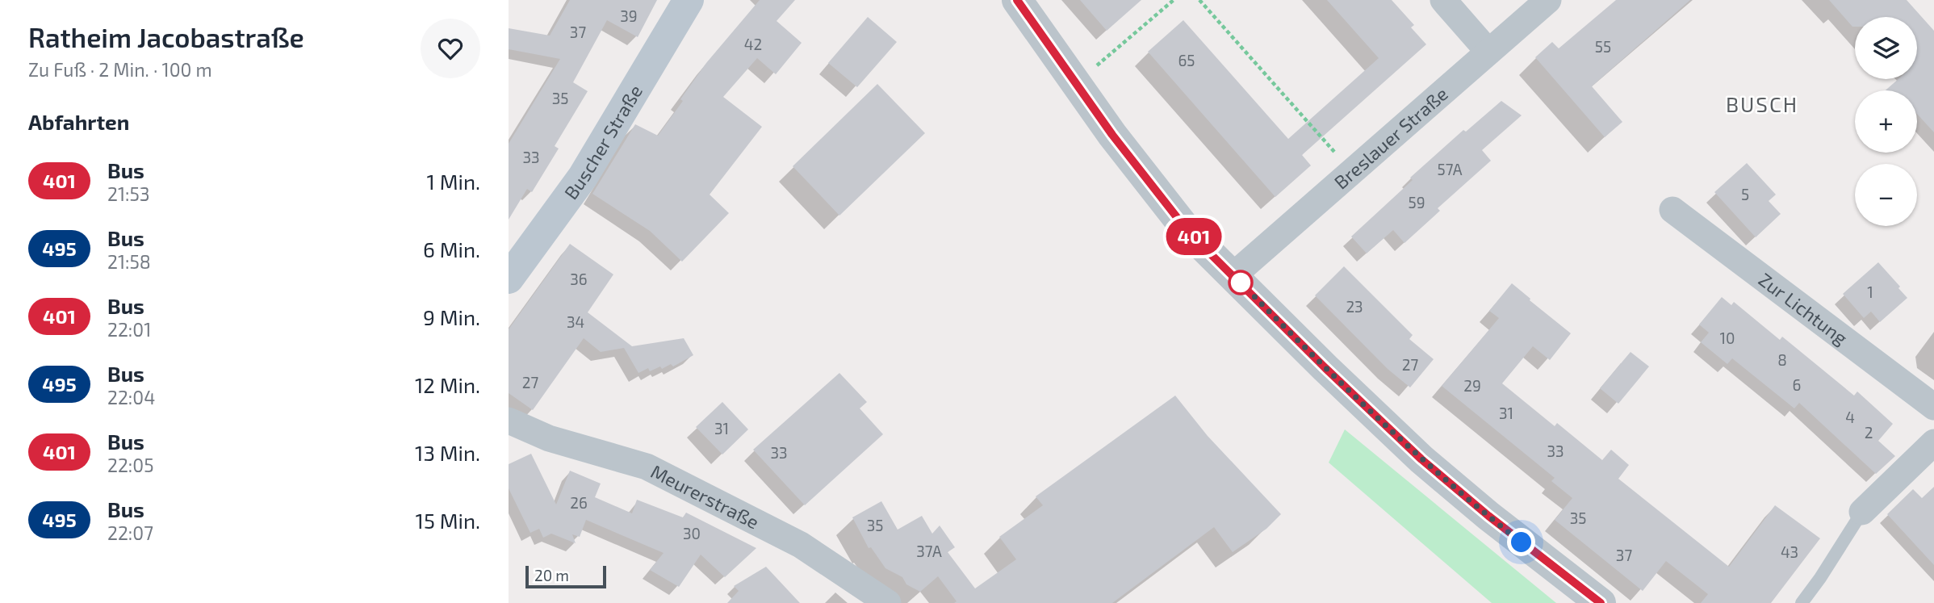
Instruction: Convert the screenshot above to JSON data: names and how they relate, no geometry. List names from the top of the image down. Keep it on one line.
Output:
{"streets":{"main road":["Buscher Straße"],"street":["Breslauer Straße","Zur Lichtung","Meurerstraße"]},"districts":["BUSCH"],"lines":["bus line 401"],"house_numbers":["39","37","42","55","65","35","33","57A","5","59","36","1","23","34","10","8","27","27","6","29","31","4","31","2","33","33","26","35","35","30","37A","43","37"],"scale_bar":"20 m","page":{"heading":[["Ratheim Jacobastraße","Zu Fuß · 2 Min. · 100 m"],"Abfahrten"],"on_map":"401","map_buttons":["+","−"],"list":[{"mark":"401","name":"Bus","note":"21:53","value":"1 Min."},{"mark":"495","name":"Bus","note":"21:58","value":"6 Min."},{"mark":"401","name":"Bus","note":"22:01","value":"9 Min."},{"mark":"495","name":"Bus","note":"22:04","value":"12 Min."},{"mark":"401","name":"Bus","note":"22:05","value":"13 Min."},{"mark":"495","name":"Bus","note":"22:07","value":"15 Min."}],"scale":"20 m"}}
